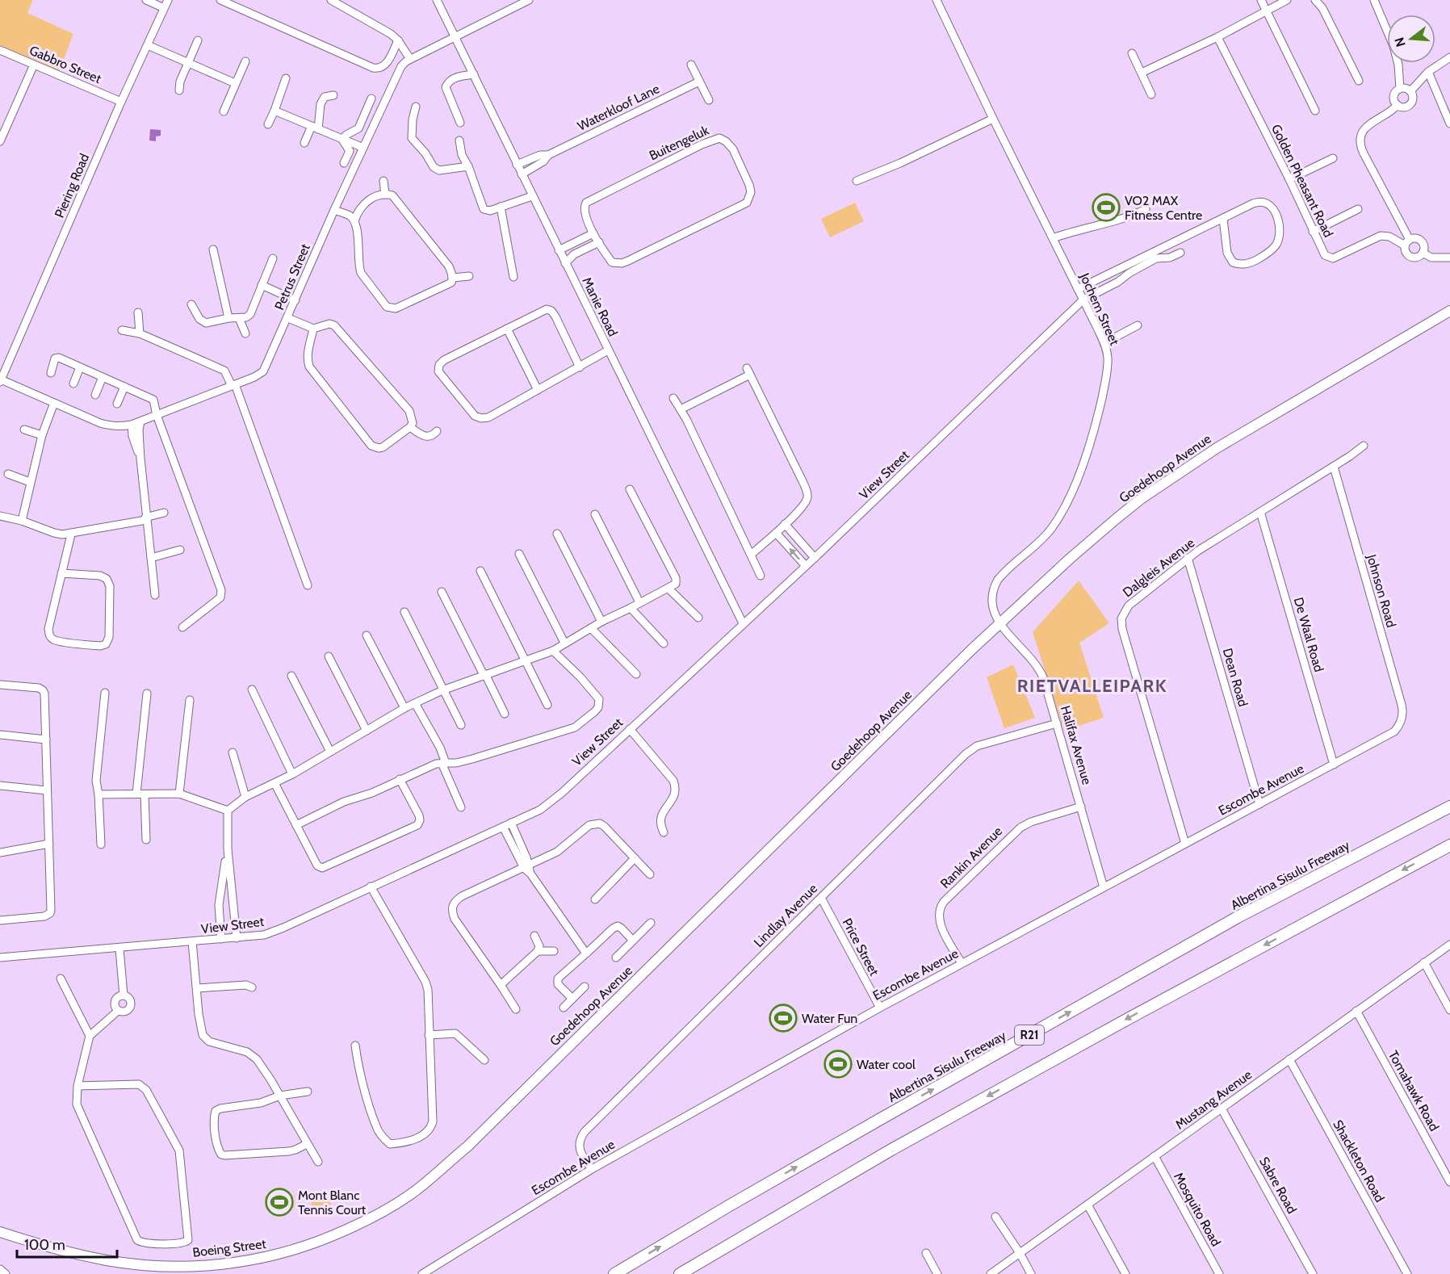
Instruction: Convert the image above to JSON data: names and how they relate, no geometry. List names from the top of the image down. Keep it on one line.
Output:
{"streets":{"highway":["Albertina Sisulu Freeway","R21"],"main road":["Goedehoop Avenue","Boeing Street"],"street":["Gabbro Street","Waterkloof Lane","Buitengeluk","Golden Pheasant Road","Piering Road","Petrus Street","Manie Road","Jochem Street","View Street","Dalgleis Avenue","Johnson Road","De Waal Road","Dean Road","Halifax Avenue","Escombe Avenue","Rankin Avenue","Lindlay Avenue","Price Street","Tomahawk Road","Mustang Avenue","Shackleton Road","Sabre Road","Mosquito Road"]},"crossings":[["Gabbro Street","Piering Road"],["Waterkloof Lane","Manie Road"],["Piering Road","Petrus Street"],["Petrus Street","Manie Road"],["Manie Road","View Street"],["Jochem Street","Goedehoop Avenue"],["Jochem Street","View Street"],["Jochem Street","Halifax Avenue"],["Goedehoop Avenue","Halifax Avenue"],["Goedehoop Avenue","Boeing Street"],["Dalgleis Avenue","Johnson Road"],["Dalgleis Avenue","De Waal Road"],["Dalgleis Avenue","Dean Road"],["Dalgleis Avenue","Escombe Avenue"],["Johnson Road","Escombe Avenue"],["De Waal Road","Escombe Avenue"],["Dean Road","Escombe Avenue"],["Halifax Avenue","Escombe Avenue"],["Halifax Avenue","Rankin Avenue"],["Halifax Avenue","Lindlay Avenue"],["Escombe Avenue","Rankin Avenue"],["Escombe Avenue","Lindlay Avenue"],["Escombe Avenue","Price Street"],["Lindlay Avenue","Price Street"],["Tomahawk Road","Mustang Avenue"],["Mustang Avenue","Shackleton Road"],["Mustang Avenue","Sabre Road"],["Mustang Avenue","Mosquito Road"]],"districts":["RIETVALLEIPARK"],"places":{"sports":["VO2 MAX Fitness Centre","Water Fun","Water cool","Mont Blanc Tennis Court"]},"scale_bar":"100 m","north":"left"}
